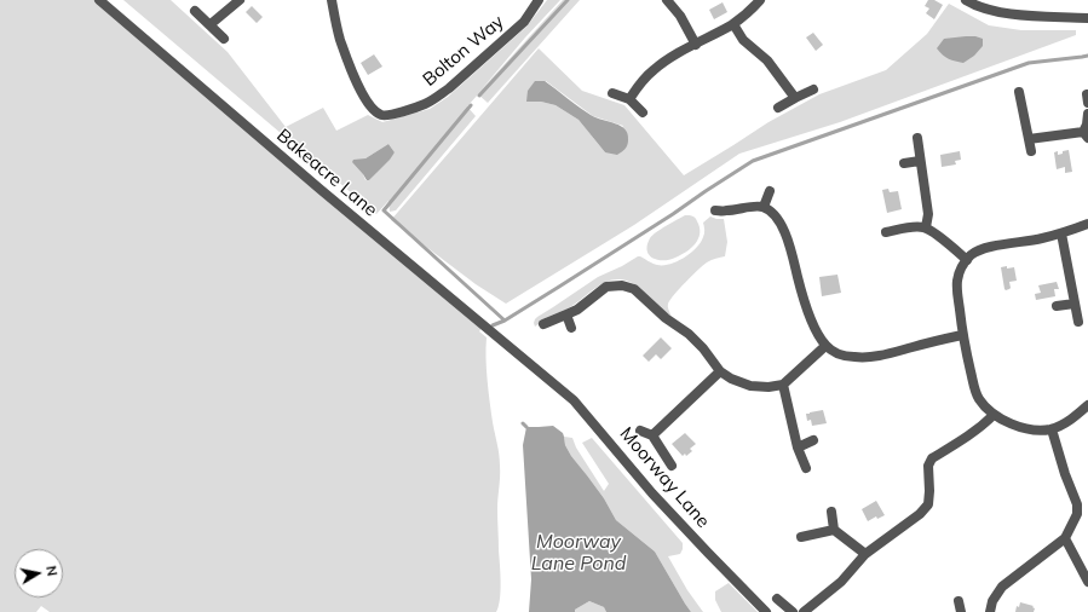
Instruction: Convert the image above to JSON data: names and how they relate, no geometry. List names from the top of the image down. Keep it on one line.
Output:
{"streets":{"street":["Bolton Way","Bakeacre Lane","Moorway Lane"]},"crossings":[["Bakeacre Lane","Moorway Lane"]],"water":["Moorway Lane Pond"],"north":"right"}
